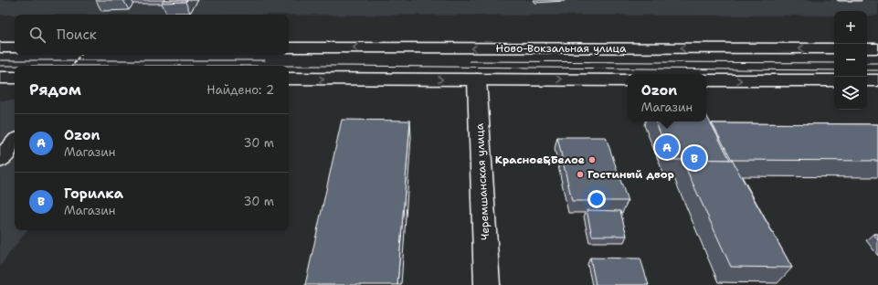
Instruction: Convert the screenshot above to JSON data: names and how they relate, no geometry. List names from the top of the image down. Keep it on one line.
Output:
{"streets":{"main road":["Ново-Вокзальная улица","Черемшанская улица"]},"places":["Красное&Белое","Гостиный двор"],"page":{"map_buttons":["+","−"],"search":"Поиск","heading":["Рядом","Найдено: 2"],"popup":["Ozon","Магазин"],"list":[{"mark":"A","name":"Ozon","note":"Магазин","value":"30 m"},{"mark":"B","name":"Горилка","note":"Магазин","value":"30 m"}],"pins":["A","B"]}}
